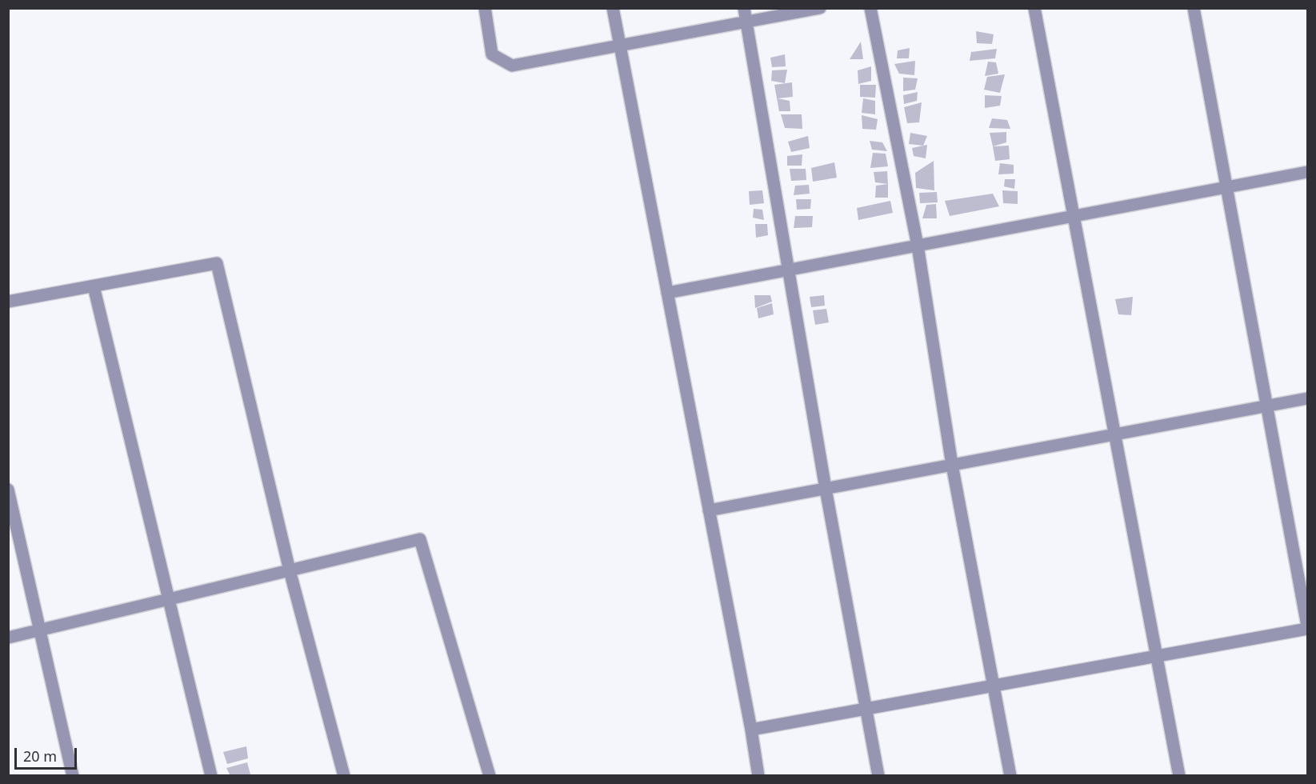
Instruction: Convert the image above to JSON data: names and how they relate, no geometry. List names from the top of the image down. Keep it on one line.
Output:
{"scale_bar":"20 m"}
